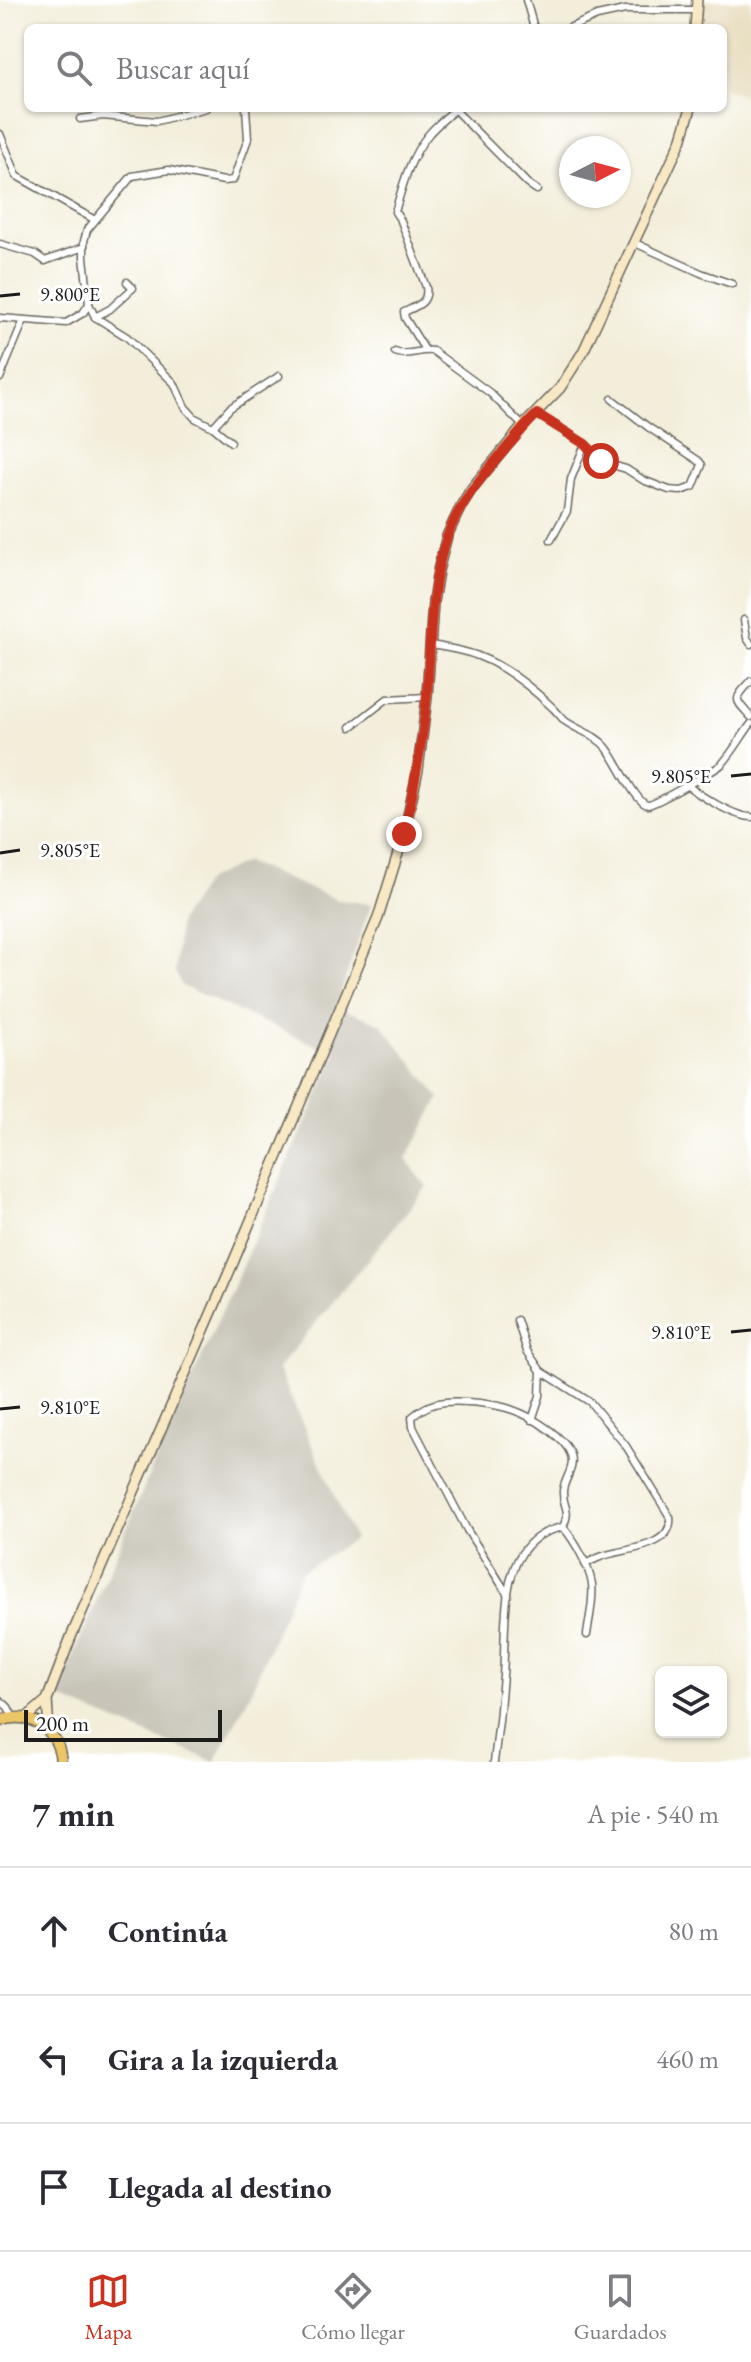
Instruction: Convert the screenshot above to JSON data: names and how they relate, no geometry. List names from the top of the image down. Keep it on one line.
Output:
{"scale_bar":"200 m","north":"right","page":{"search":"Buscar aquí","scale":"200 m","heading":["7 min","A pie · 540 m"],"list":[["Continúa","80 m"],["Gira a la izquierda","460 m"],"Llegada al destino"],"nav":["Mapa","Cómo llegar","Guardados"]},"coordinates":["9.800°E","9.805°E","9.810°E"]}
